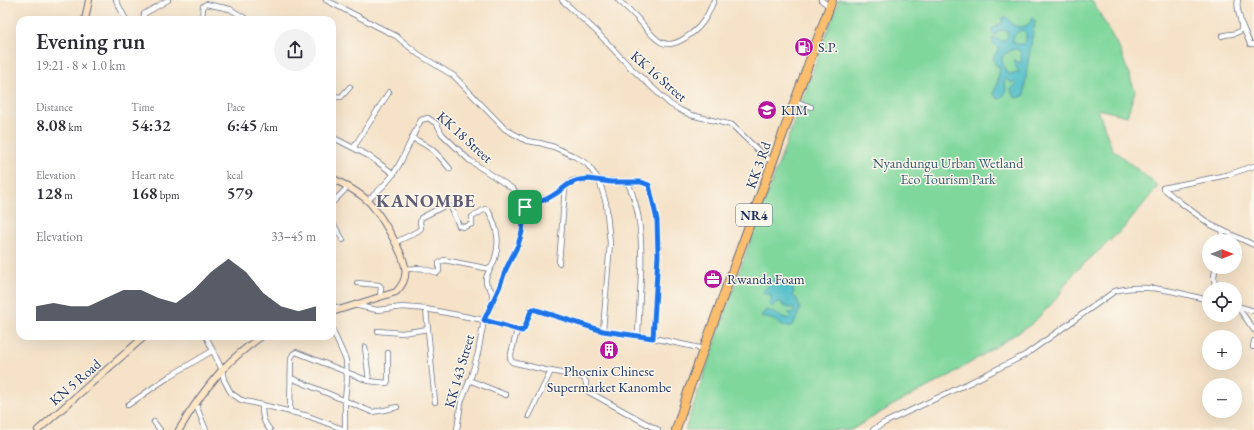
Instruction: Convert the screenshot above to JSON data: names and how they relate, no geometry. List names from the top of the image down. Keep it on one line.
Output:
{"streets":{"highway":["KK 3 Rd","NR4"],"street":["KK 16 Street","KK 18 Street","KK 143 Street","KN 5 Road"]},"crossings":[["KK 16 Street","KK 3 Rd"],["KK 18 Street","KK 143 Street"]],"districts":["KANOMBE"],"parks":["Nyandungu Urban Wetland Eco Tourism Park"],"places":{"fuel station":["S.P."],"school or university":["KIM"],"office":["Rwanda Foam"],"building":["Phoenix Chinese Supermarket Kanombe"]},"north":"right","page":{"heading":["Evening run","19:21 · 8 × 1.0 km"],"stats":[["Distance","8.08 km"],["Time","54:32"],["Pace","6:45 /km"],["Elevation","128 m"],["Heart rate","168 bpm"],["kcal","579"]],"chart":["Elevation","33–45 m"],"map_buttons":["+","−"]}}
